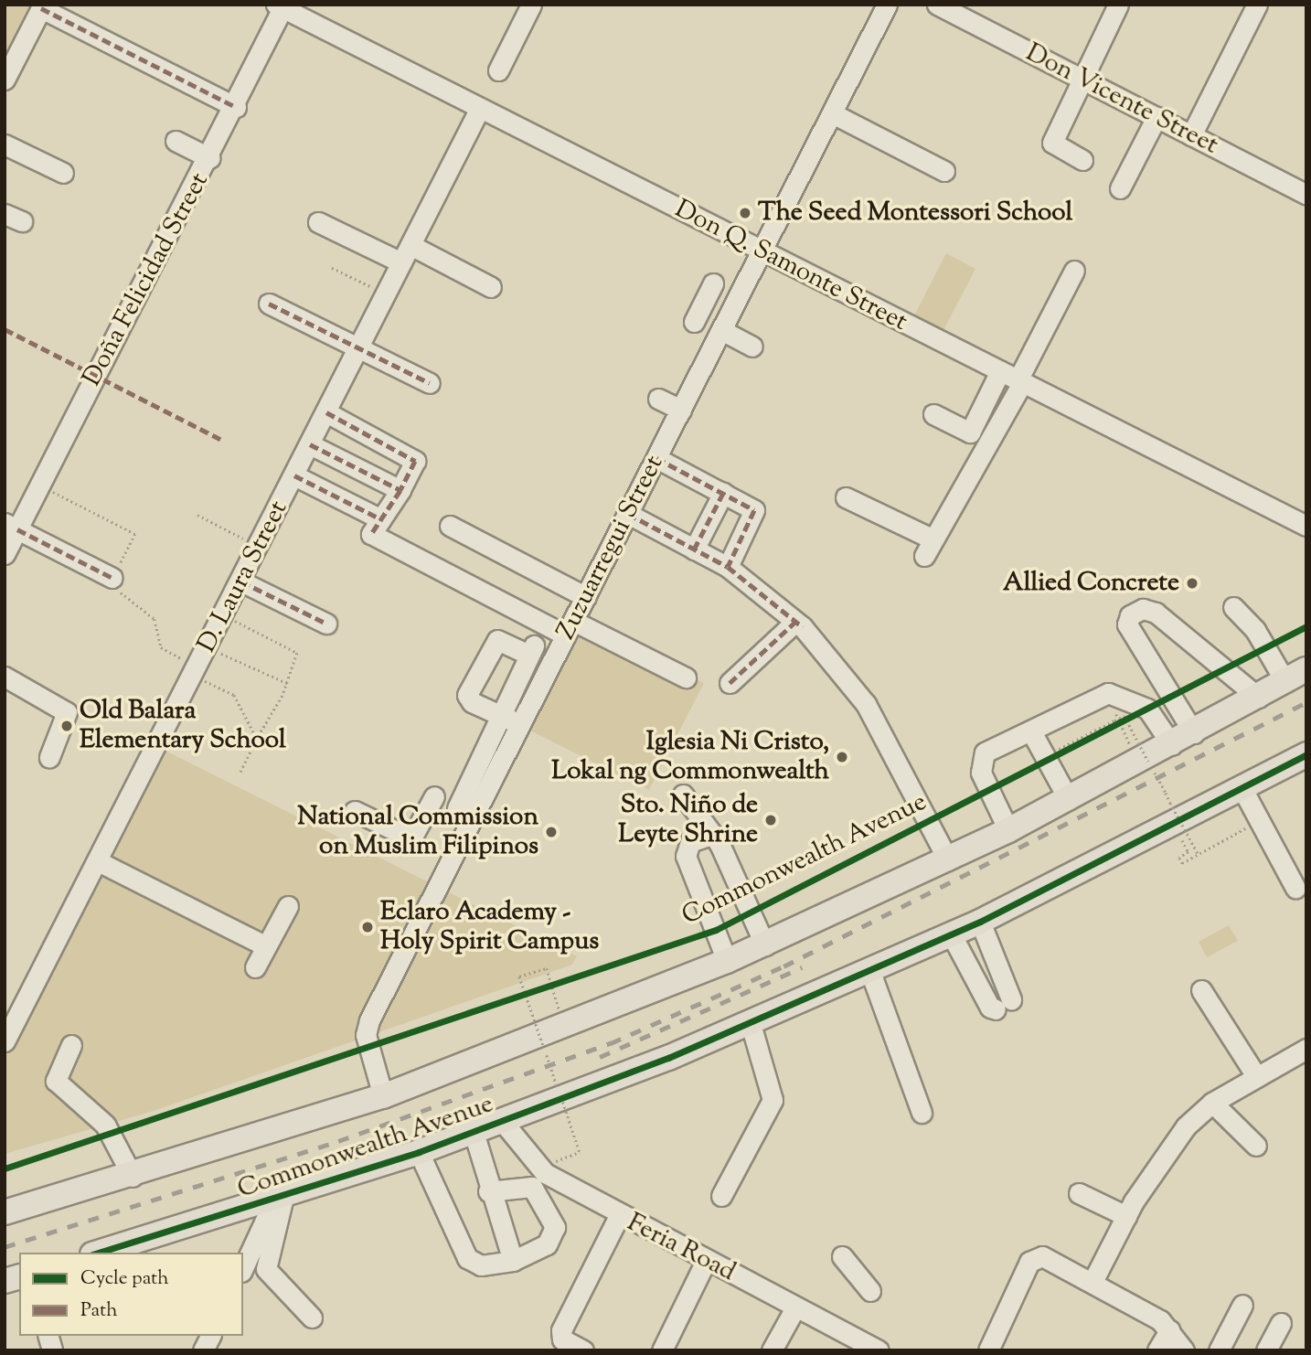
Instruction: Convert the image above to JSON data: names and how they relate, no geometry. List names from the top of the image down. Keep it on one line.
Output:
{"streets":{"main road":["Commonwealth Avenue"],"street":["Don Vicente Street","Don Q. Samonte Street","Doña Felicidad Street","Zuzuarregui Street","D. Laura Street","Feria Road"]},"crossings":[["Don Q. Samonte Street","Doña Felicidad Street"],["Don Q. Samonte Street","Zuzuarregui Street"],["Don Q. Samonte Street","D. Laura Street"],["Zuzuarregui Street","Commonwealth Avenue"],["Commonwealth Avenue","Feria Road"]],"places":["The Seed Montessori School","Allied Concrete","Old Balara Elementary School","Iglesia Ni Cristo, Lokal ng Commonwealth","Sto. Niño de Leyte Shrine","National Commission on Muslim Filipinos","Eclaro Academy - Holy Spirit Campus"],"legend":["Cycle path","Path"]}
